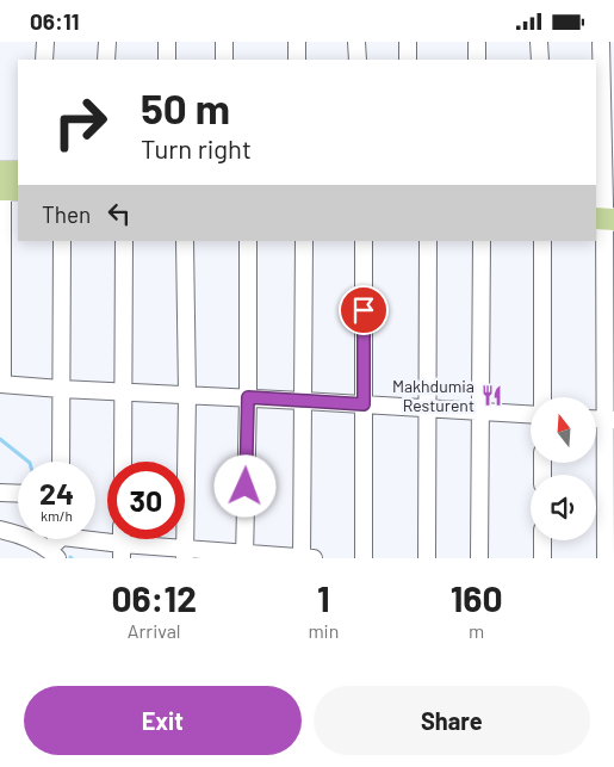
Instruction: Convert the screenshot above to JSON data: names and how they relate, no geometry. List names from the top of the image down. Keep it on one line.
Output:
{"places":{"restaurant":["Makhdumia Resturent"]},"north":"top","page":{"status":"06:11","turn":["50 m","Turn right"],"then":"Then","speed":"24 km/h","limit":"30","eta":["06:12","Arrival","1","min","160","m"],"buttons":["Exit","Share"]}}
